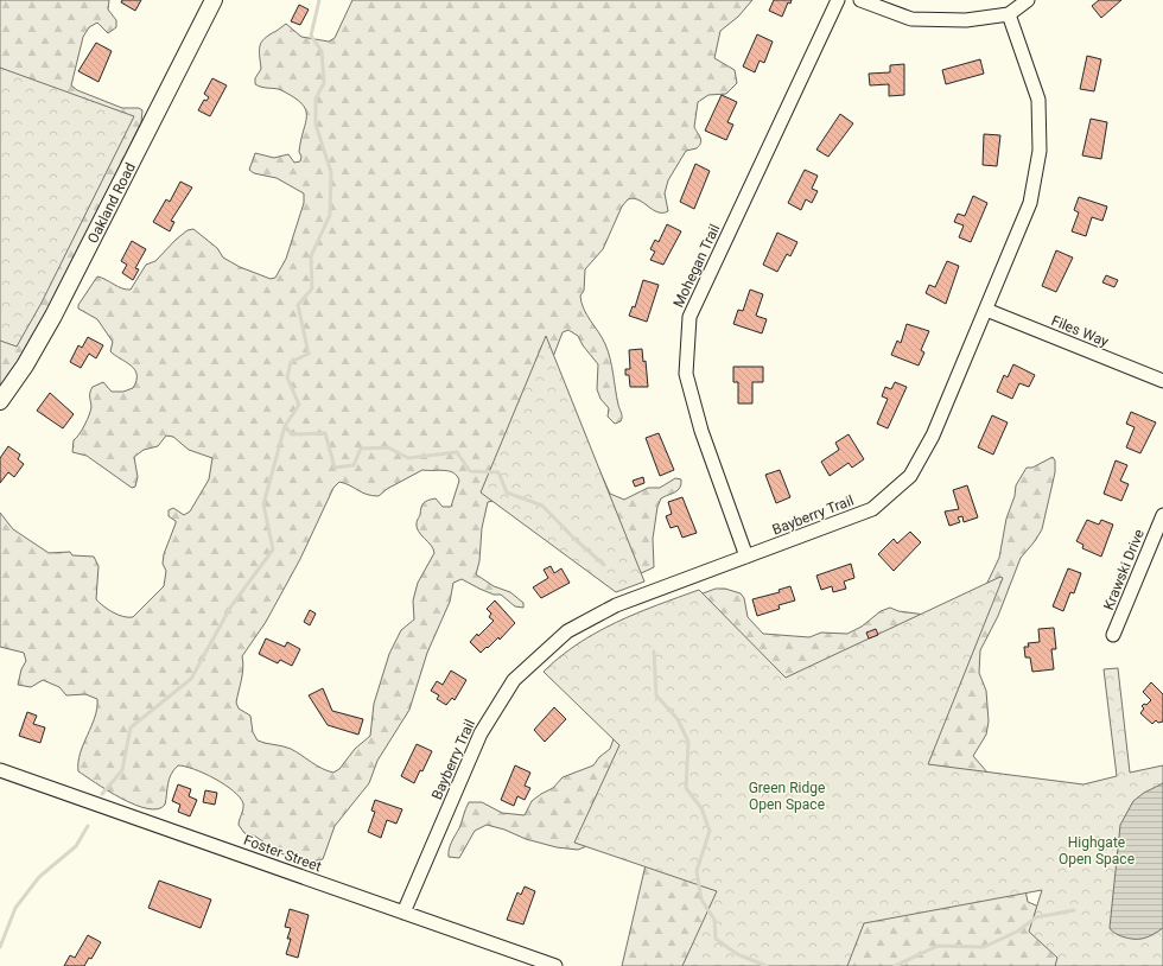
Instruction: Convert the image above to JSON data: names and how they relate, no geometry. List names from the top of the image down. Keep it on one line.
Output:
{"streets":{"main road":["Oakland Road"],"street":["Mohegan Trail","Files Way","Bayberry Trail","Krawski Drive","Foster Street"]},"crossings":[["Mohegan Trail","Bayberry Trail"],["Files Way","Bayberry Trail"],["Bayberry Trail","Foster Street"]],"parks":["Green Ridge Open Space","Highgate Open Space"]}
